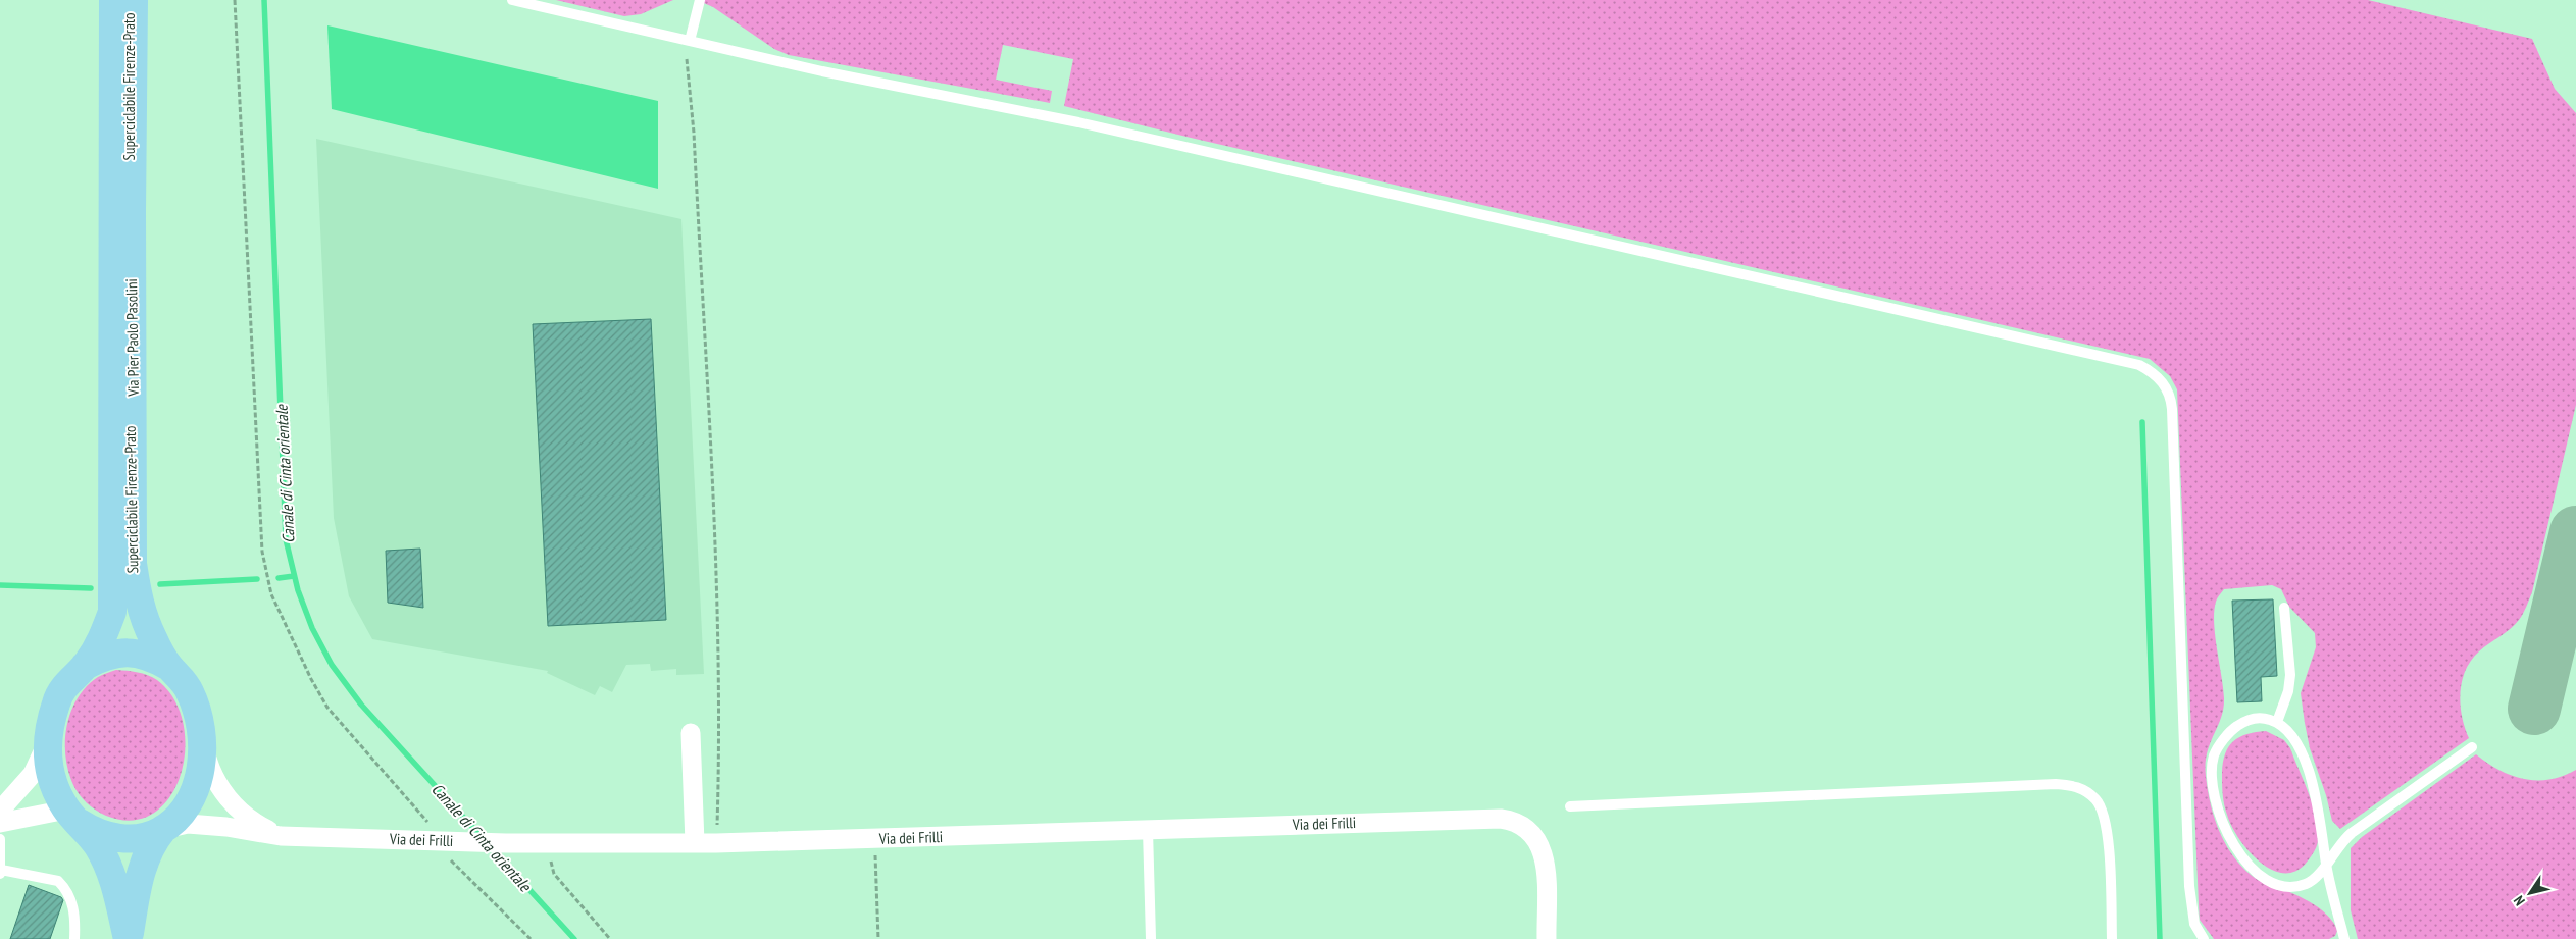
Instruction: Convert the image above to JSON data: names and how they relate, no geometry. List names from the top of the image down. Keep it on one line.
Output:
{"streets":{"main road":["Via Pier Paolo Pasolini"],"street":["Via dei Frilli"]},"crossings":[["Via Pier Paolo Pasolini","Via dei Frilli"]],"water":["Canale di Cinta orientale"],"north":"bottom left"}
